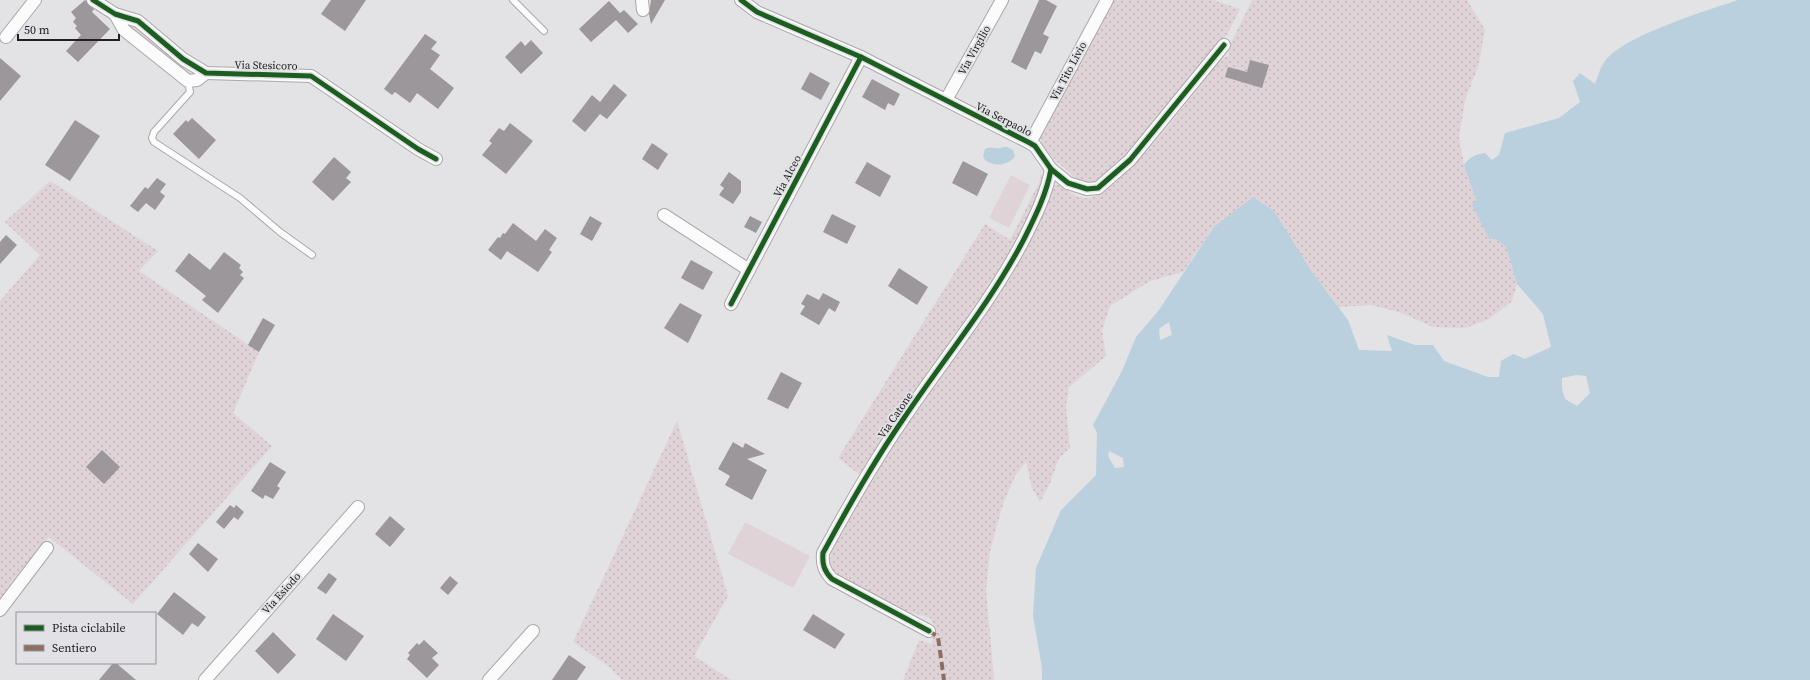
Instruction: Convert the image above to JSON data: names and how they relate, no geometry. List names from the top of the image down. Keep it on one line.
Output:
{"streets":{"street":["Via Virgilio","Via Stesicoro","Via Tito Livio","Via Serpaolo","Via Alceo","Via Catone","Via Esiodo"]},"crossings":[["Via Virgilio","Via Serpaolo"],["Via Tito Livio","Via Serpaolo"],["Via Serpaolo","Via Alceo"],["Via Serpaolo","Via Catone"]],"legend":["Pista ciclabile","Sentiero"],"scale_bar":"50 m"}
